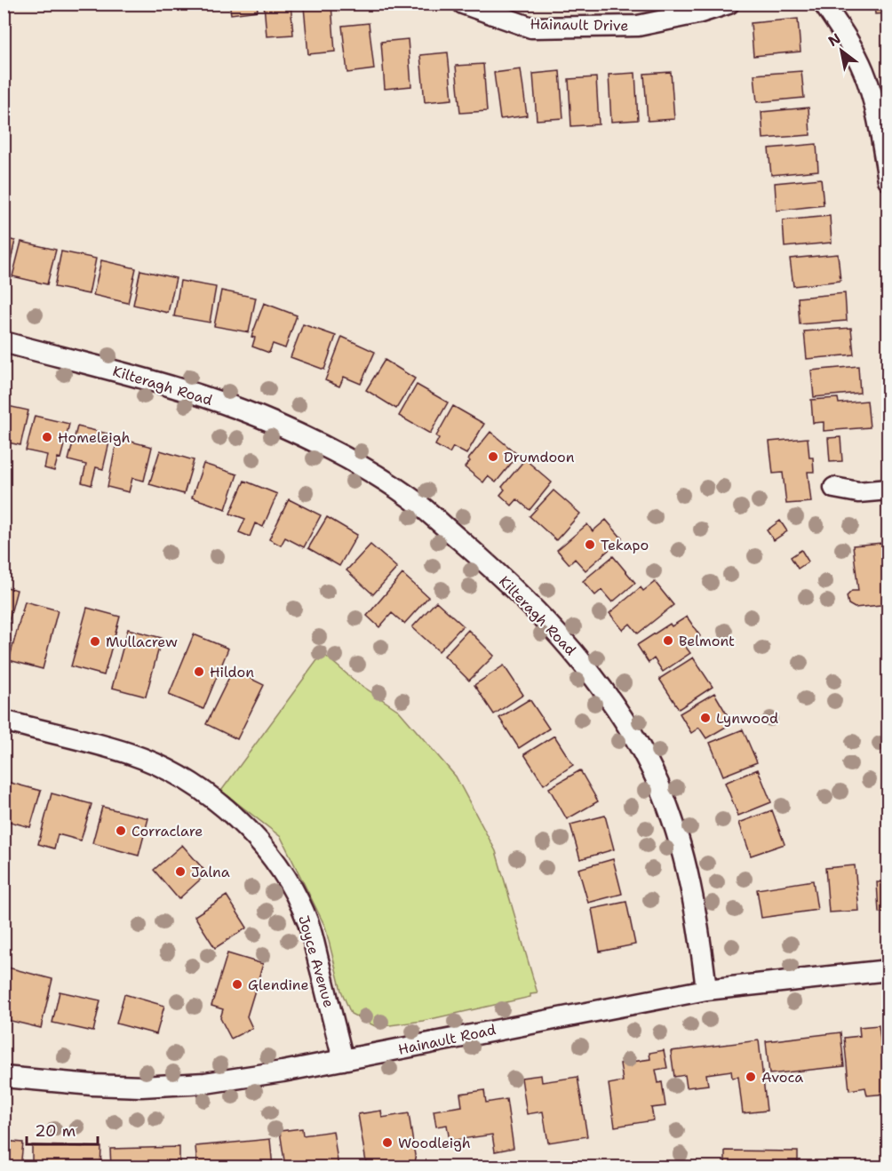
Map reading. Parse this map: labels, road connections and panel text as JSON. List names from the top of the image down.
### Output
{
  "streets": {
    "street": [
      "Hainault Drive",
      "Kilteragh Road",
      "Joyce Avenue",
      "Hainault Road"
    ]
  },
  "crossings": [
    ["Kilteragh Road", "Hainault Road"],
    ["Joyce Avenue", "Hainault Road"]
  ],
  "places": [
    "Homeleigh",
    "Drumdoon",
    "Tekapo",
    "Belmont",
    "Mullacrew",
    "Hildon",
    "Lynwood",
    "Corraclare",
    "Jalna",
    "Glendine",
    "Avoca",
    "Woodleigh"
  ],
  "scale_bar": "20 m",
  "north": "top left"
}
